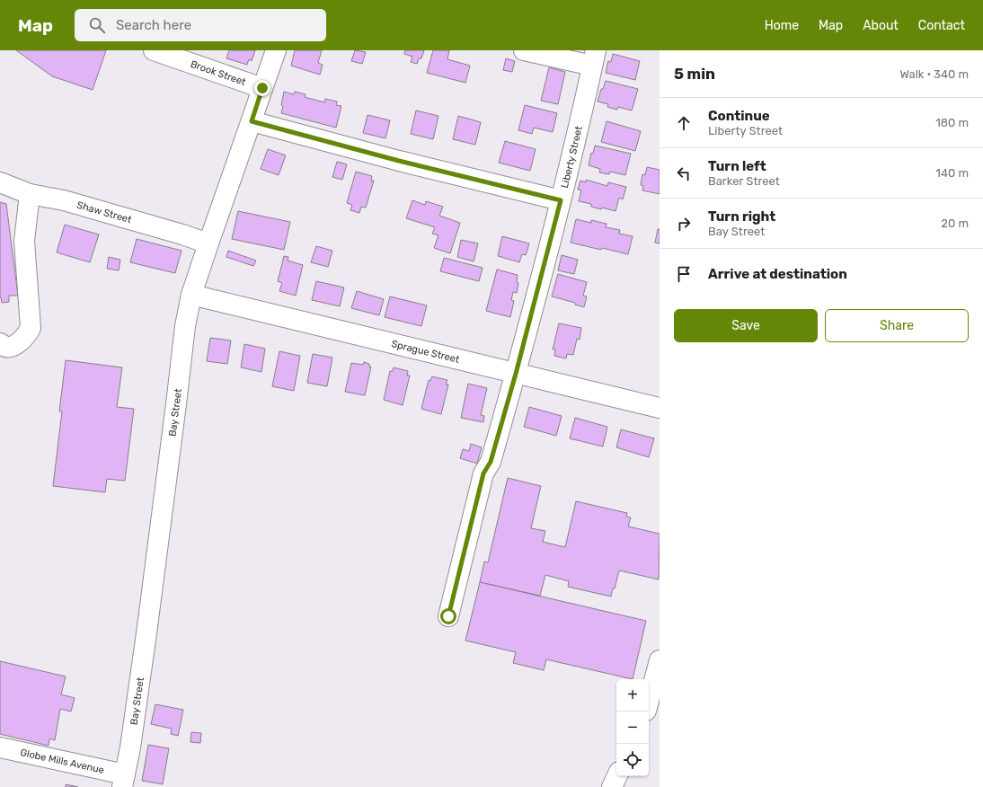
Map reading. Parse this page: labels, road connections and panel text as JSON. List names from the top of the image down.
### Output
{
  "streets": {
    "street": [
      "Brook Street",
      "Liberty Street",
      "Shaw Street",
      "Sprague Street",
      "Bay Street",
      "Globe Mills Avenue"
    ]
  },
  "crossings": [
    ["Brook Street", "Bay Street"],
    ["Liberty Street", "Sprague Street"],
    ["Shaw Street", "Bay Street"],
    ["Sprague Street", "Bay Street"],
    ["Bay Street", "Globe Mills Avenue"]
  ],
  "page": {
    "header": "Map",
    "search": "Search here",
    "nav": [
      "Home",
      "Map",
      "About",
      "Contact"
    ],
    "heading": ["5 min", "Walk · 340 m"],
    "list": [
      ["Continue", "Liberty Street", "180 m"],
      ["Turn left", "Barker Street", "140 m"],
      ["Turn right", "Bay Street", "20 m"],
      "Arrive at destination"
    ],
    "buttons": ["Save", "Share"],
    "map_buttons": ["+", "−"]
  }
}
